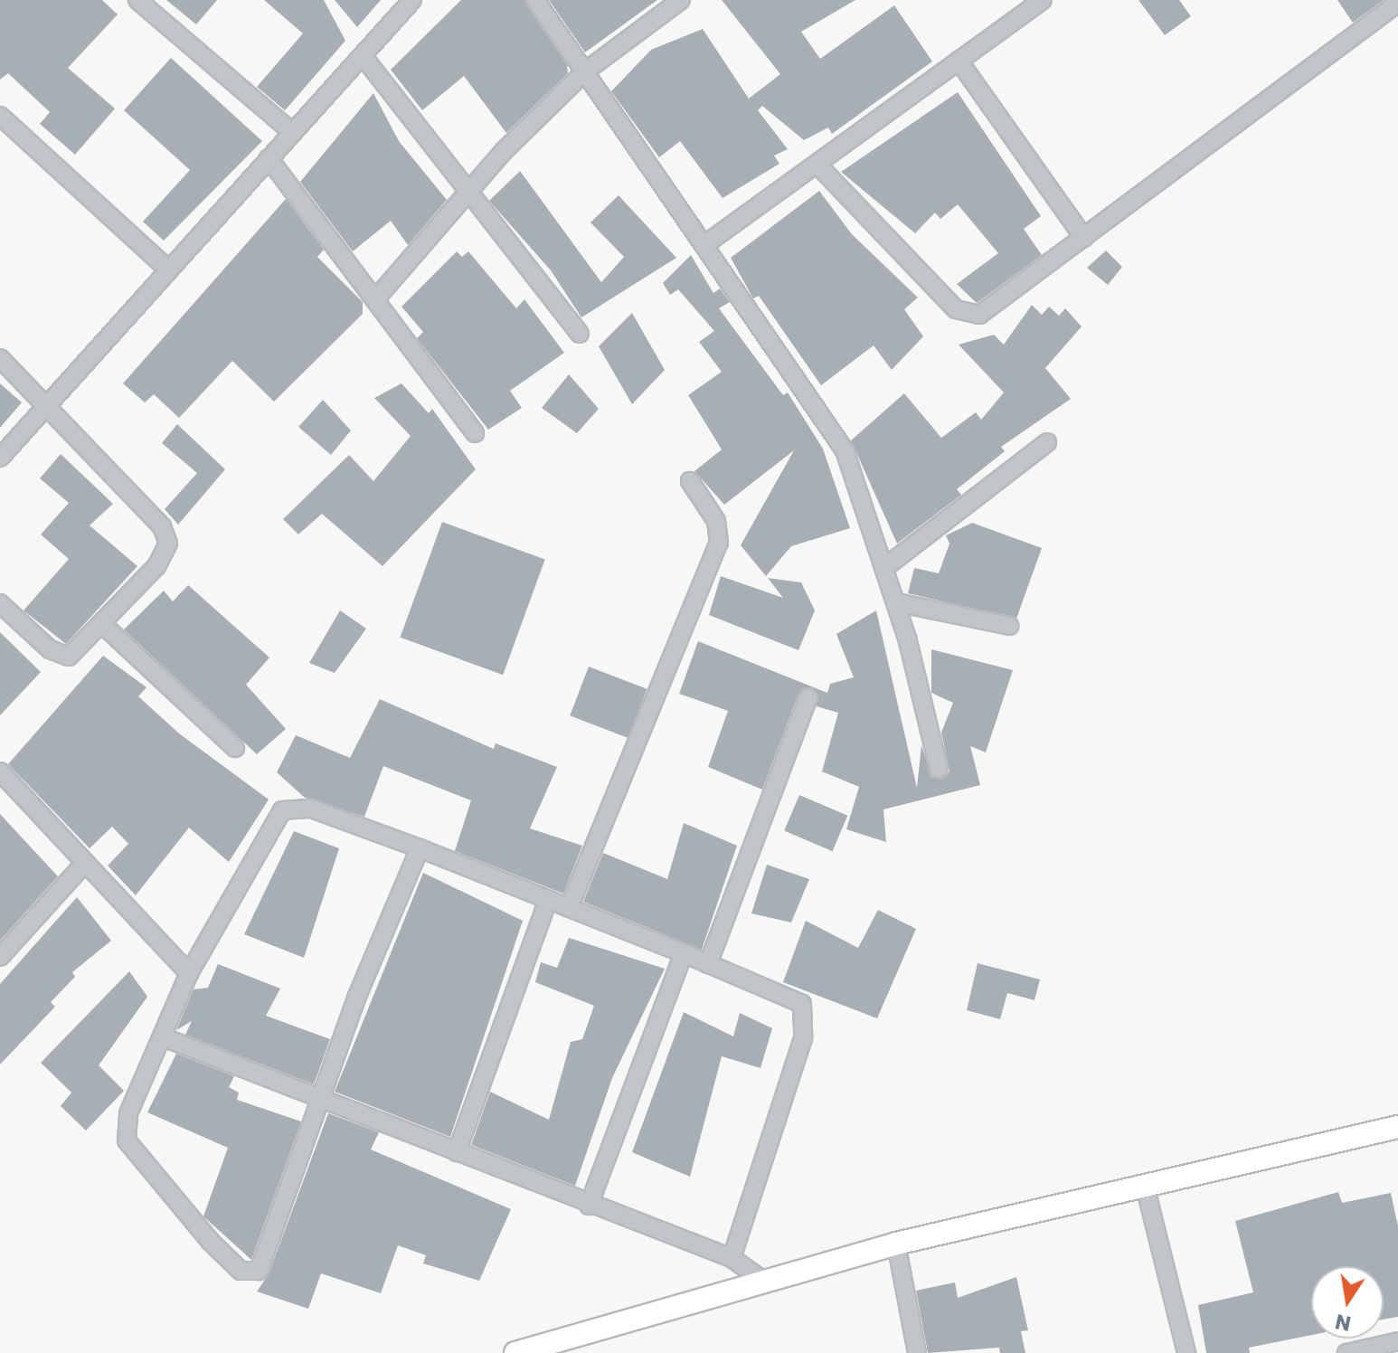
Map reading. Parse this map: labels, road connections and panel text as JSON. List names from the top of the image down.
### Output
{
  "north": "bottom"
}
